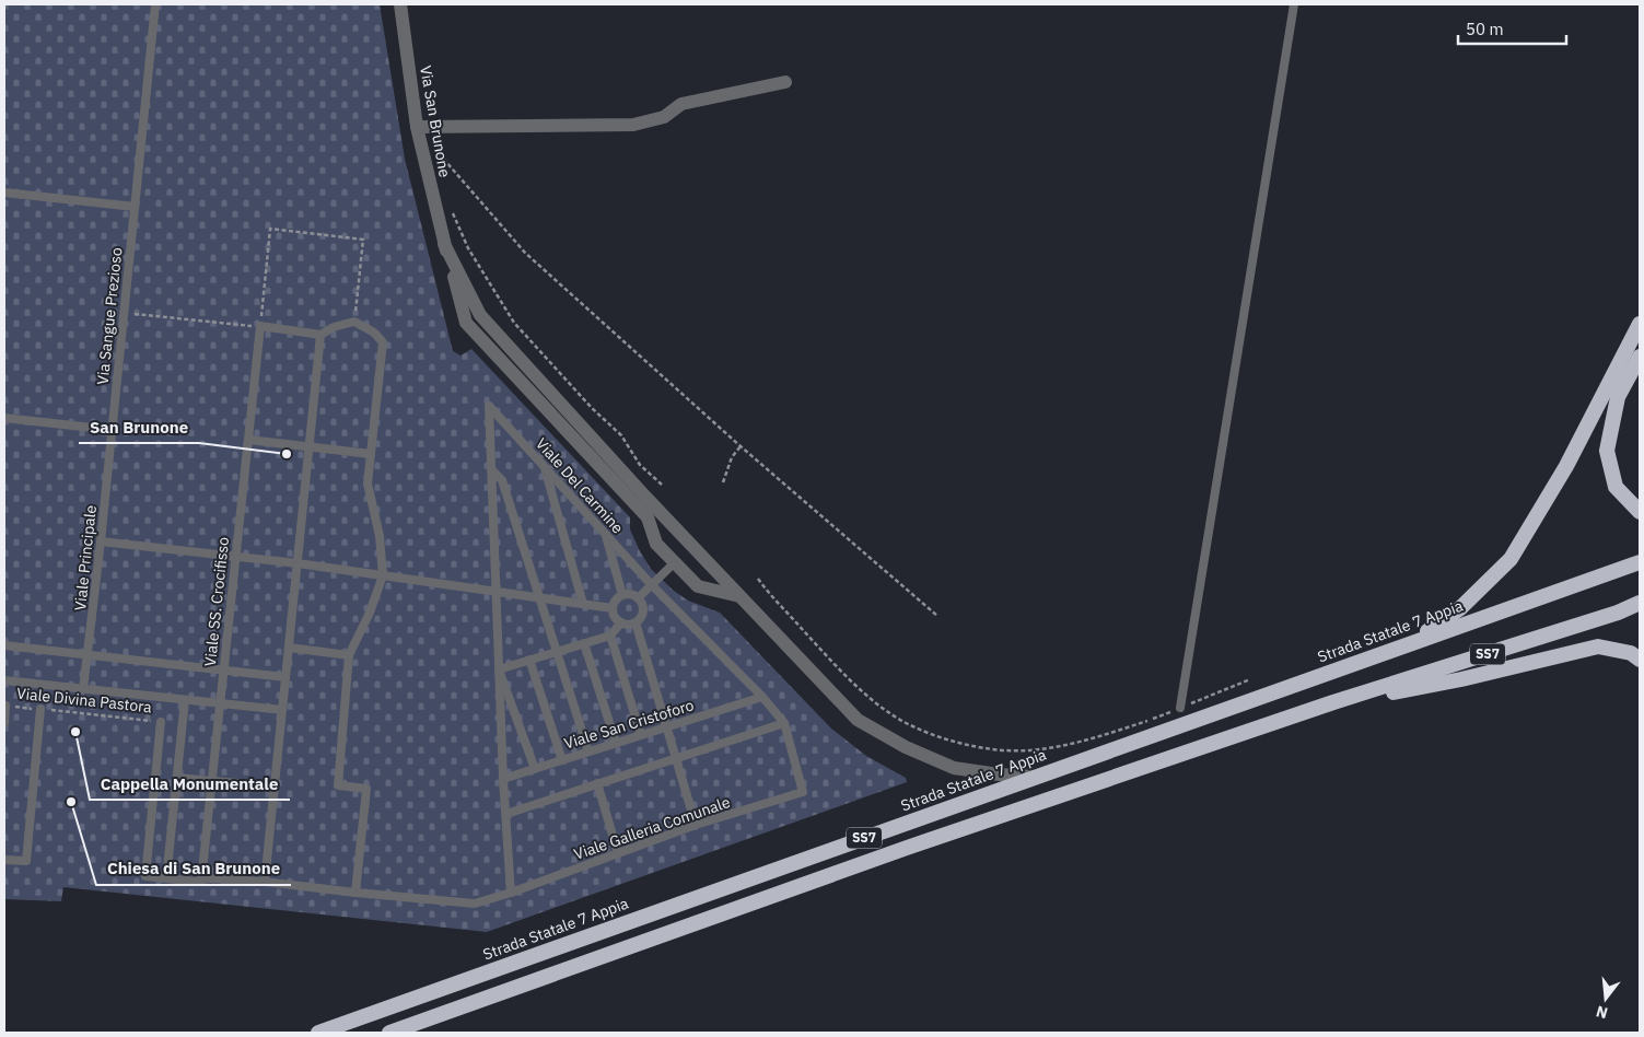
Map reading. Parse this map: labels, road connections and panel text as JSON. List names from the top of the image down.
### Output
{
  "streets": {
    "highway": ["Strada Statale 7 Appia", "SS7"],
    "street": ["Via San Brunone"],
    "lane": [
      "Via Sangue Prezioso",
      "Viale Del Carmine",
      "Viale Principale",
      "Viale SS. Crocifisso",
      "Viale Divina Pastora",
      "Viale San Cristoforo",
      "Viale Galleria Comunale"
    ]
  },
  "crossings": [
    ["Via Sangue Prezioso", "Viale Principale"],
    ["Viale Del Carmine", "Viale San Cristoforo"],
    ["Viale Del Carmine", "Viale Galleria Comunale"],
    ["Viale Principale", "Viale Divina Pastora"],
    ["Viale SS. Crocifisso", "Viale Divina Pastora"],
    ["Viale SS. Crocifisso", "Viale Galleria Comunale"],
    ["Viale Divina Pastora", "Viale Galleria Comunale"]
  ],
  "places": ["San Brunone", "Cappella Monumentale", "Chiesa di San Brunone"],
  "scale_bar": "50 m",
  "north": "bottom"
}
